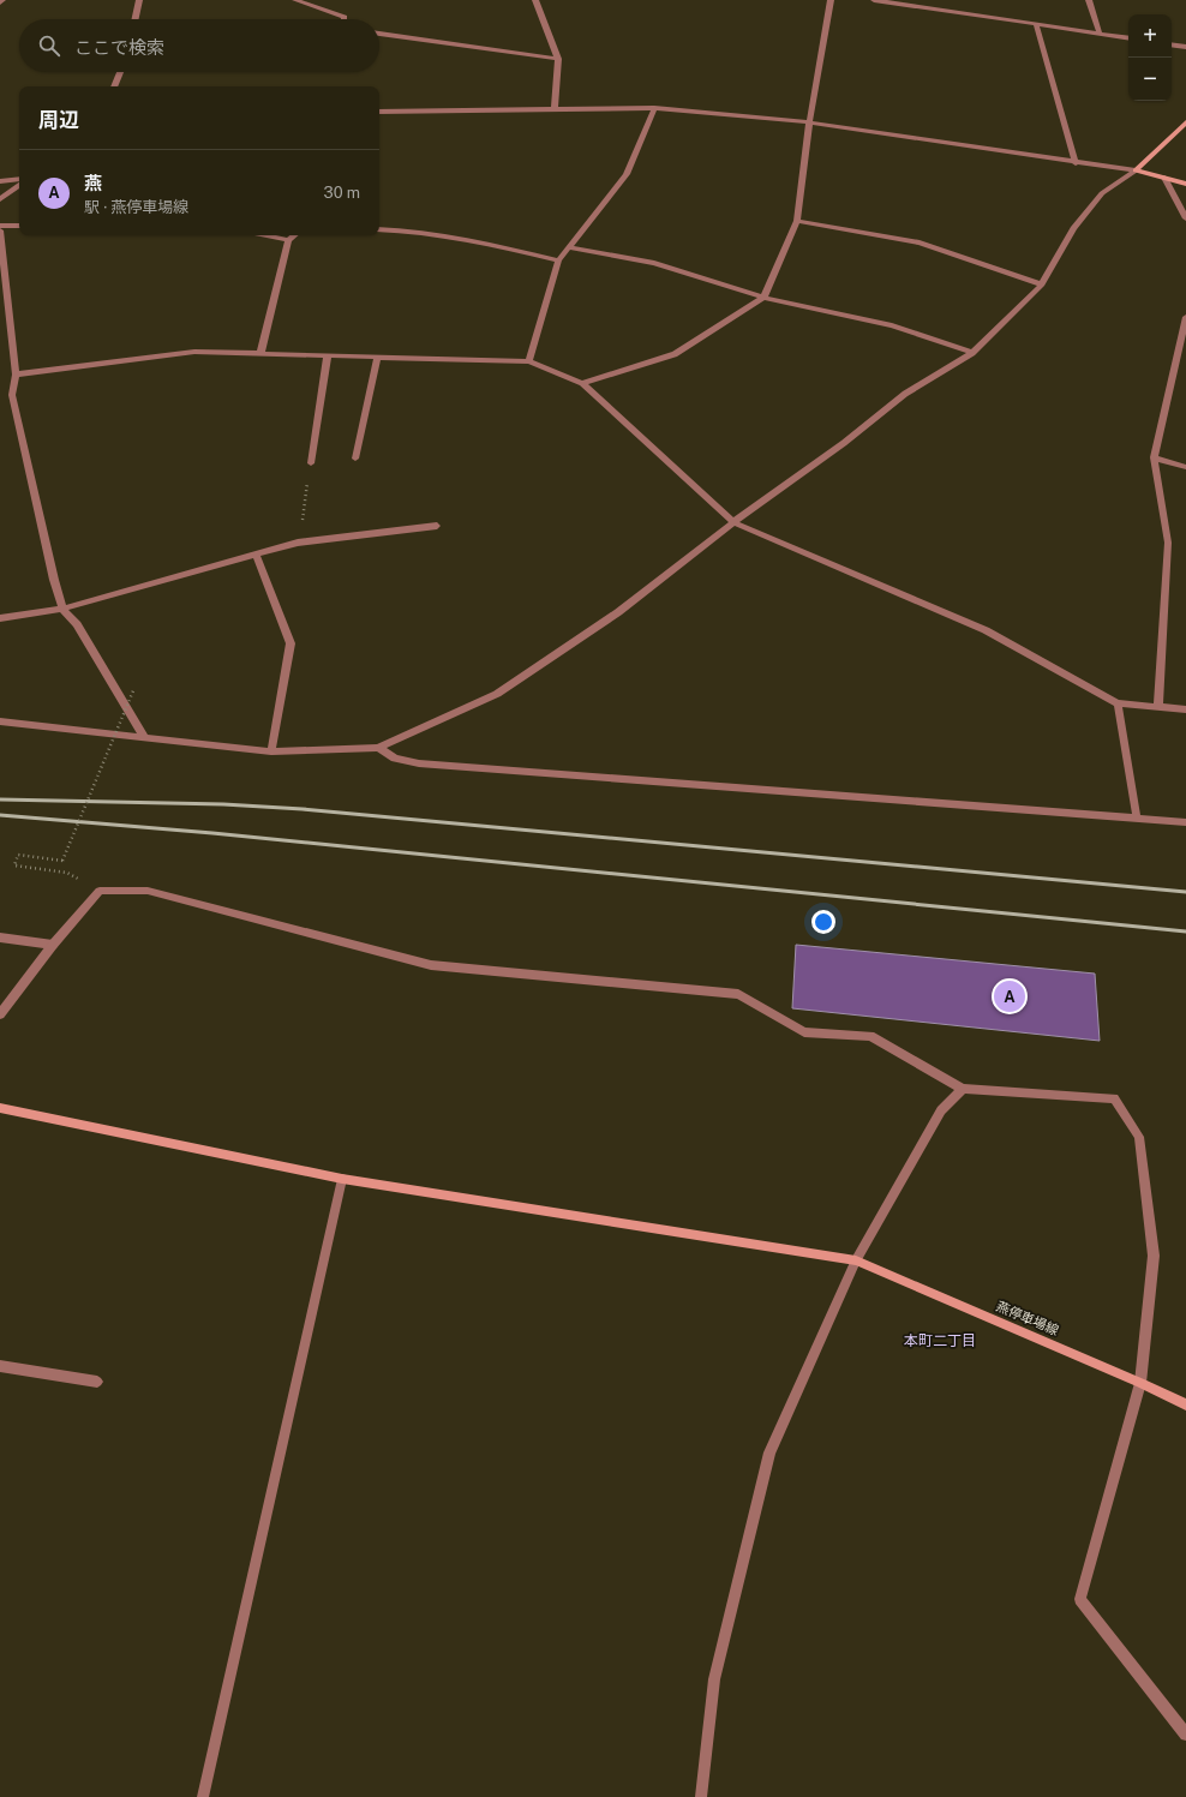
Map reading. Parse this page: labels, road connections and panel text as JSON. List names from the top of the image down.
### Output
{
  "streets": {
    "street": ["燕停車場線"]
  },
  "districts": ["本町二丁目"],
  "page": {
    "map_buttons": ["+", "−"],
    "search": "ここで検索",
    "heading": "周辺",
    "list": [
      {
        "mark": "A",
        "name": "燕",
        "note": "駅 · 燕停車場線",
        "value": "30 m"
      }
    ],
    "pins": "A"
  }
}
